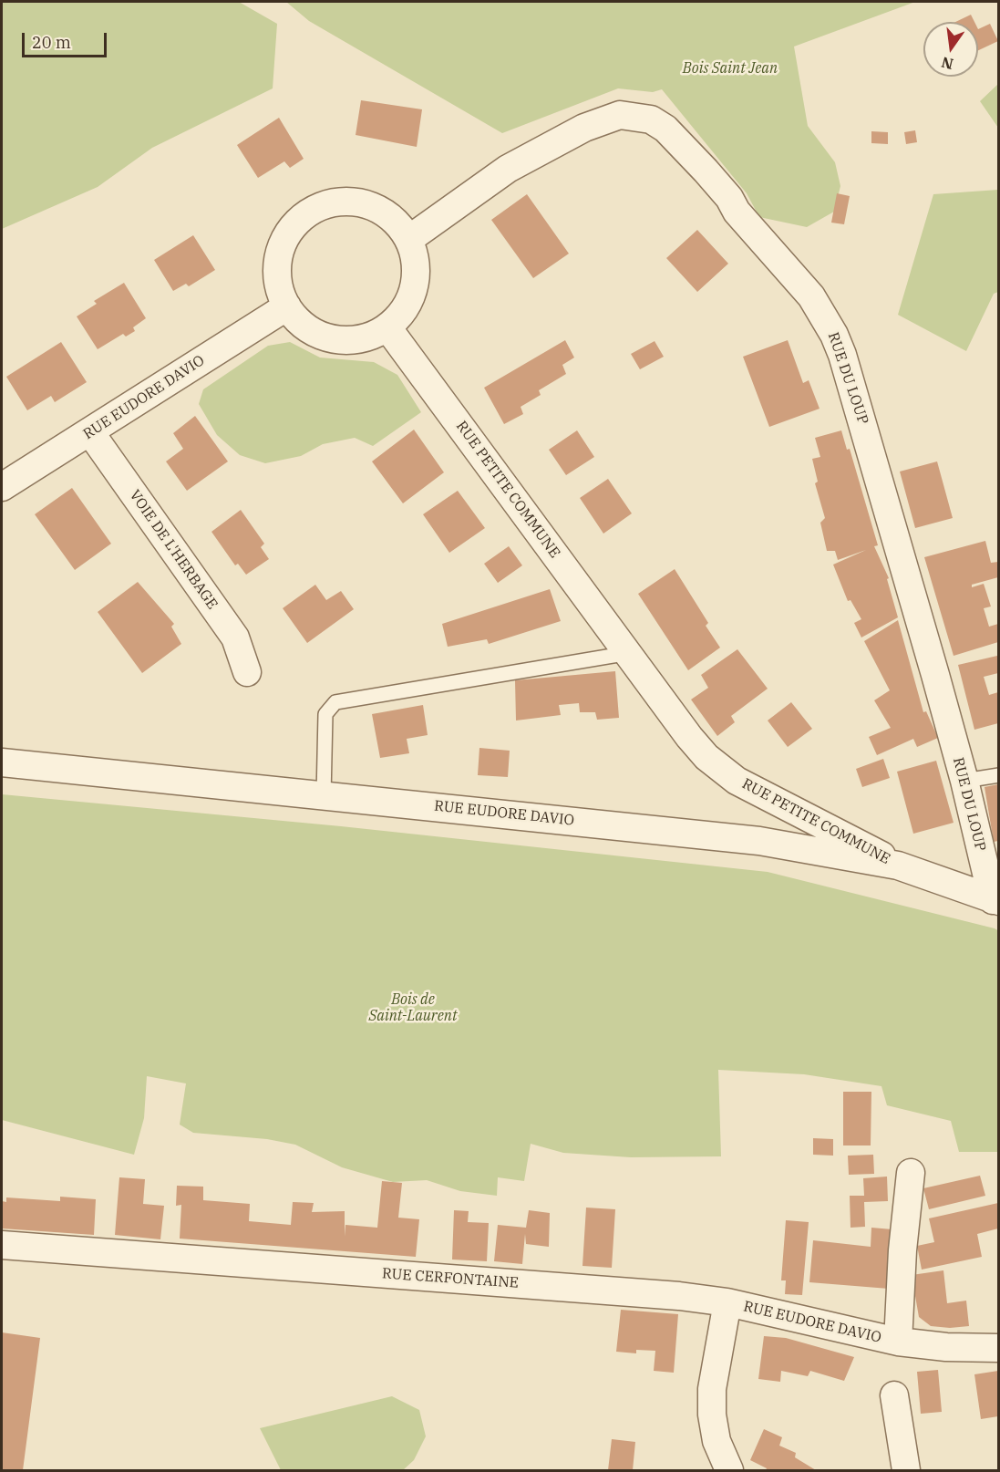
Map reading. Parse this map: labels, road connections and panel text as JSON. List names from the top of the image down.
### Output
{
  "streets": {
    "street": [
      "RUE DU LOUP",
      "RUE EUDORE DAVIO",
      "RUE PETITE COMMUNE",
      "VOIE DE L'HERBAGE",
      "RUE CERFONTAINE"
    ]
  },
  "crossings": [
    ["RUE DU LOUP", "RUE EUDORE DAVIO"],
    ["RUE DU LOUP", "RUE PETITE COMMUNE"],
    ["RUE EUDORE DAVIO", "RUE PETITE COMMUNE"],
    ["RUE EUDORE DAVIO", "VOIE DE L'HERBAGE"],
    ["RUE EUDORE DAVIO", "RUE CERFONTAINE"]
  ],
  "parks": ["Bois Saint Jean", "Bois de Saint-Laurent"],
  "scale_bar": "20 m",
  "north": "bottom"
}
